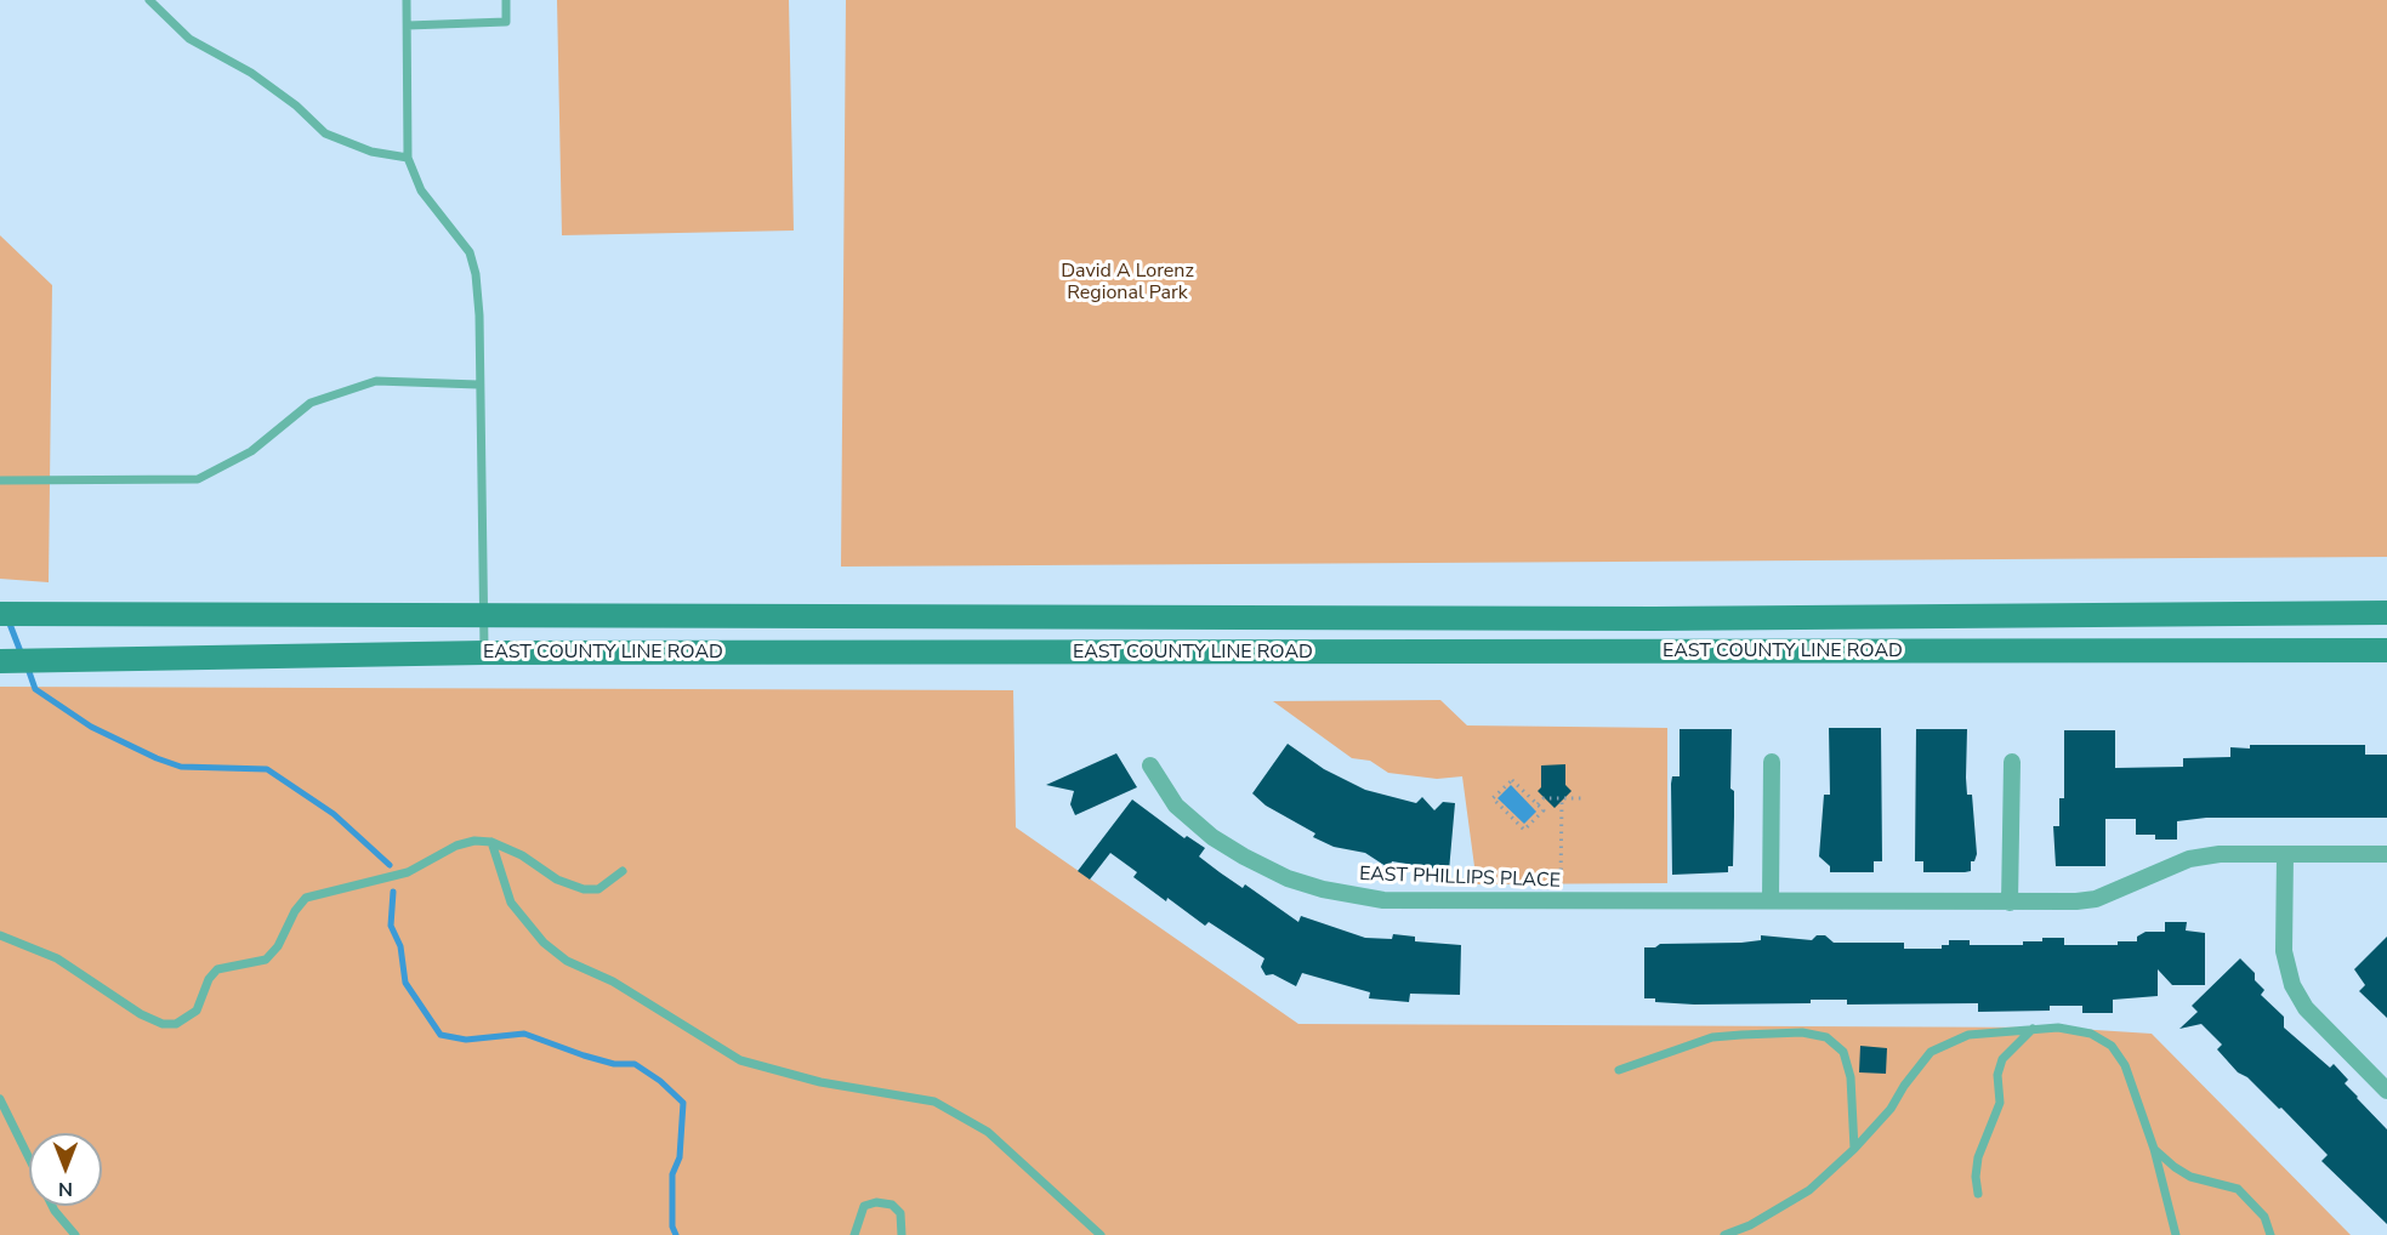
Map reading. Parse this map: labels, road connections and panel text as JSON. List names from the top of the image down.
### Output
{
  "streets": {
    "main road": ["EAST COUNTY LINE ROAD"],
    "street": ["EAST PHILLIPS PLACE"]
  },
  "parks": ["David A Lorenz Regional Park"],
  "north": "bottom"
}
